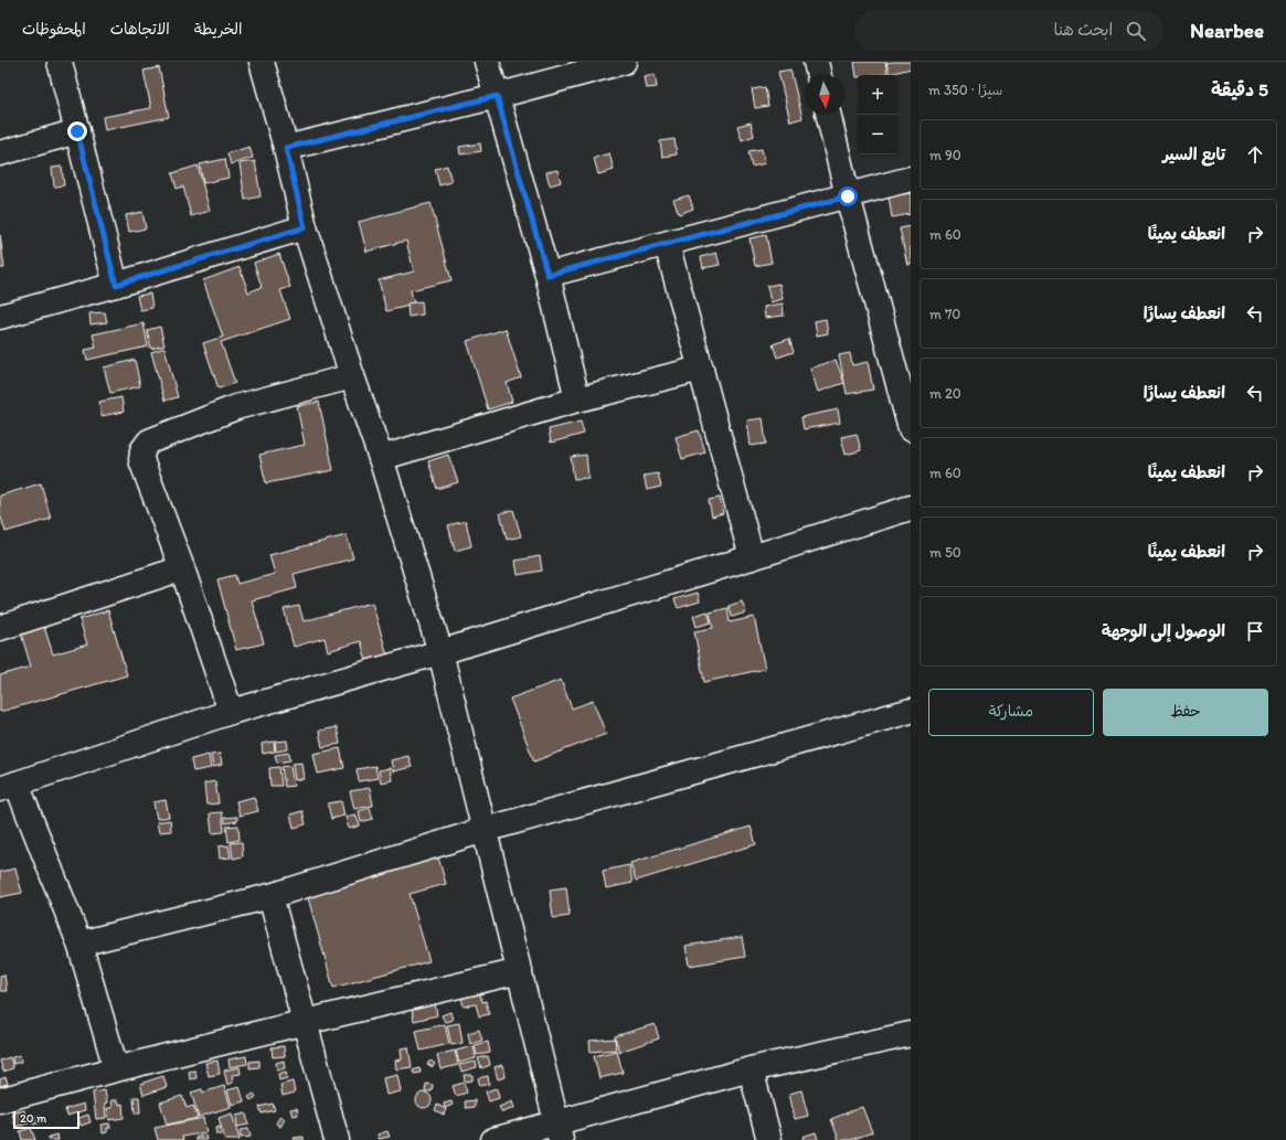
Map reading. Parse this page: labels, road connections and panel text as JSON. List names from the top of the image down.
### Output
{
  "scale_bar": "20 m",
  "north": "bottom",
  "page": {
    "header": "Nearbee",
    "search": "ابحث هنا",
    "nav": ["الخريطة", "الاتجاهات", "المحفوظات"],
    "heading": ["5 دقيقة", "سيرًا · 350 m"],
    "map_buttons": ["+", "−"],
    "list": [
      ["تابع السير", "90 m"],
      ["انعطف يمينًا", "60 m"],
      ["انعطف يسارًا", "70 m"],
      ["انعطف يسارًا", "20 m"],
      ["انعطف يمينًا", "60 m"],
      ["انعطف يمينًا", "50 m"],
      "الوصول إلى الوجهة"
    ],
    "buttons": ["حفظ", "مشاركة"],
    "scale": "20 m"
  }
}
